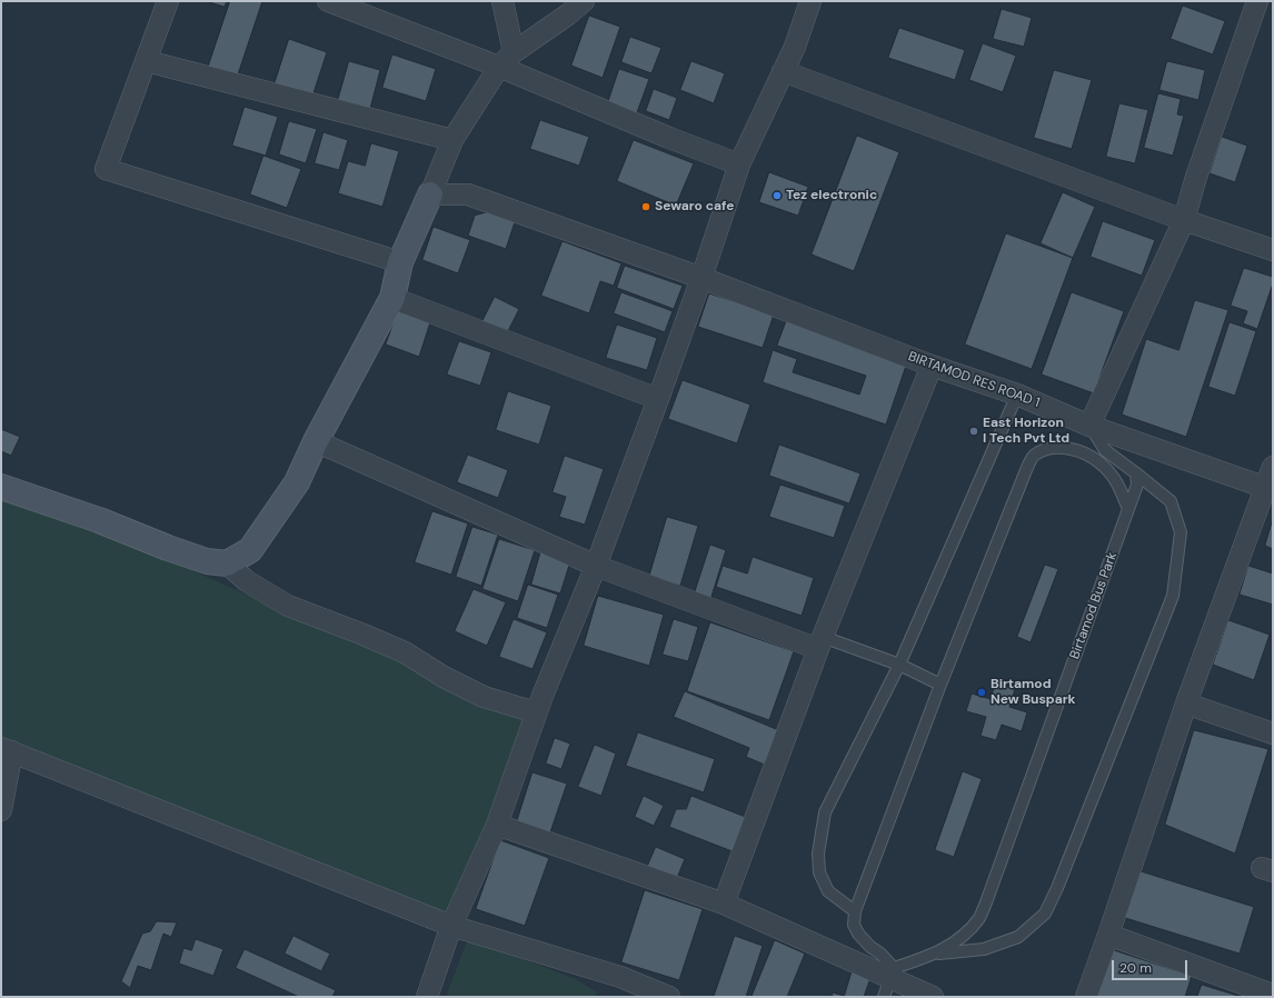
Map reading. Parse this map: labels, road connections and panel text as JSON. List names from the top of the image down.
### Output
{
  "streets": {
    "street": ["BIRTAMOD RES ROAD 1"],
    "lane": ["Birtamod Bus Park"]
  },
  "places": [
    "Tez electronic",
    "Sewaro cafe",
    "East Horizon I Tech Pvt Ltd",
    "Birtamod New Buspark"
  ],
  "scale_bar": "20 m"
}
